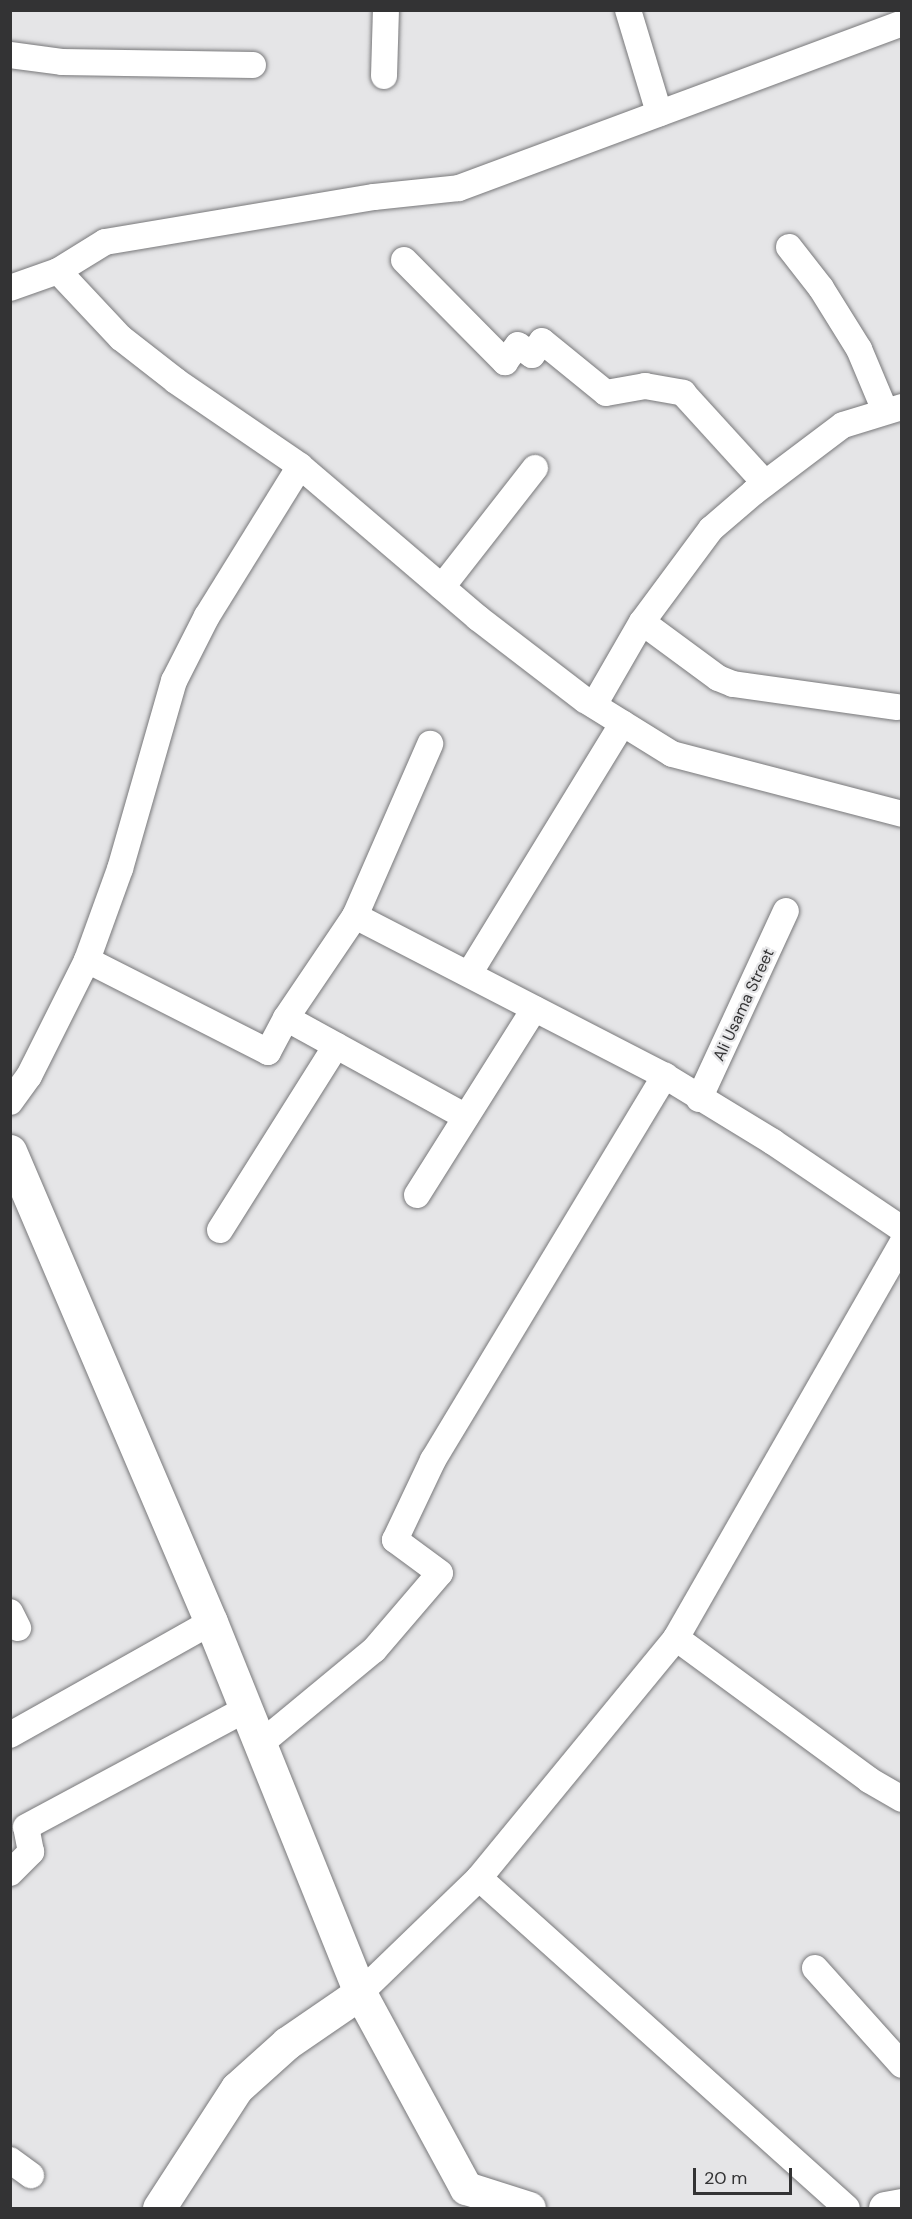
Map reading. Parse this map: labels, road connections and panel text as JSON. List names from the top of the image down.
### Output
{
  "streets": {
    "street": ["Ali Usama Street"]
  },
  "scale_bar": "20 m"
}
